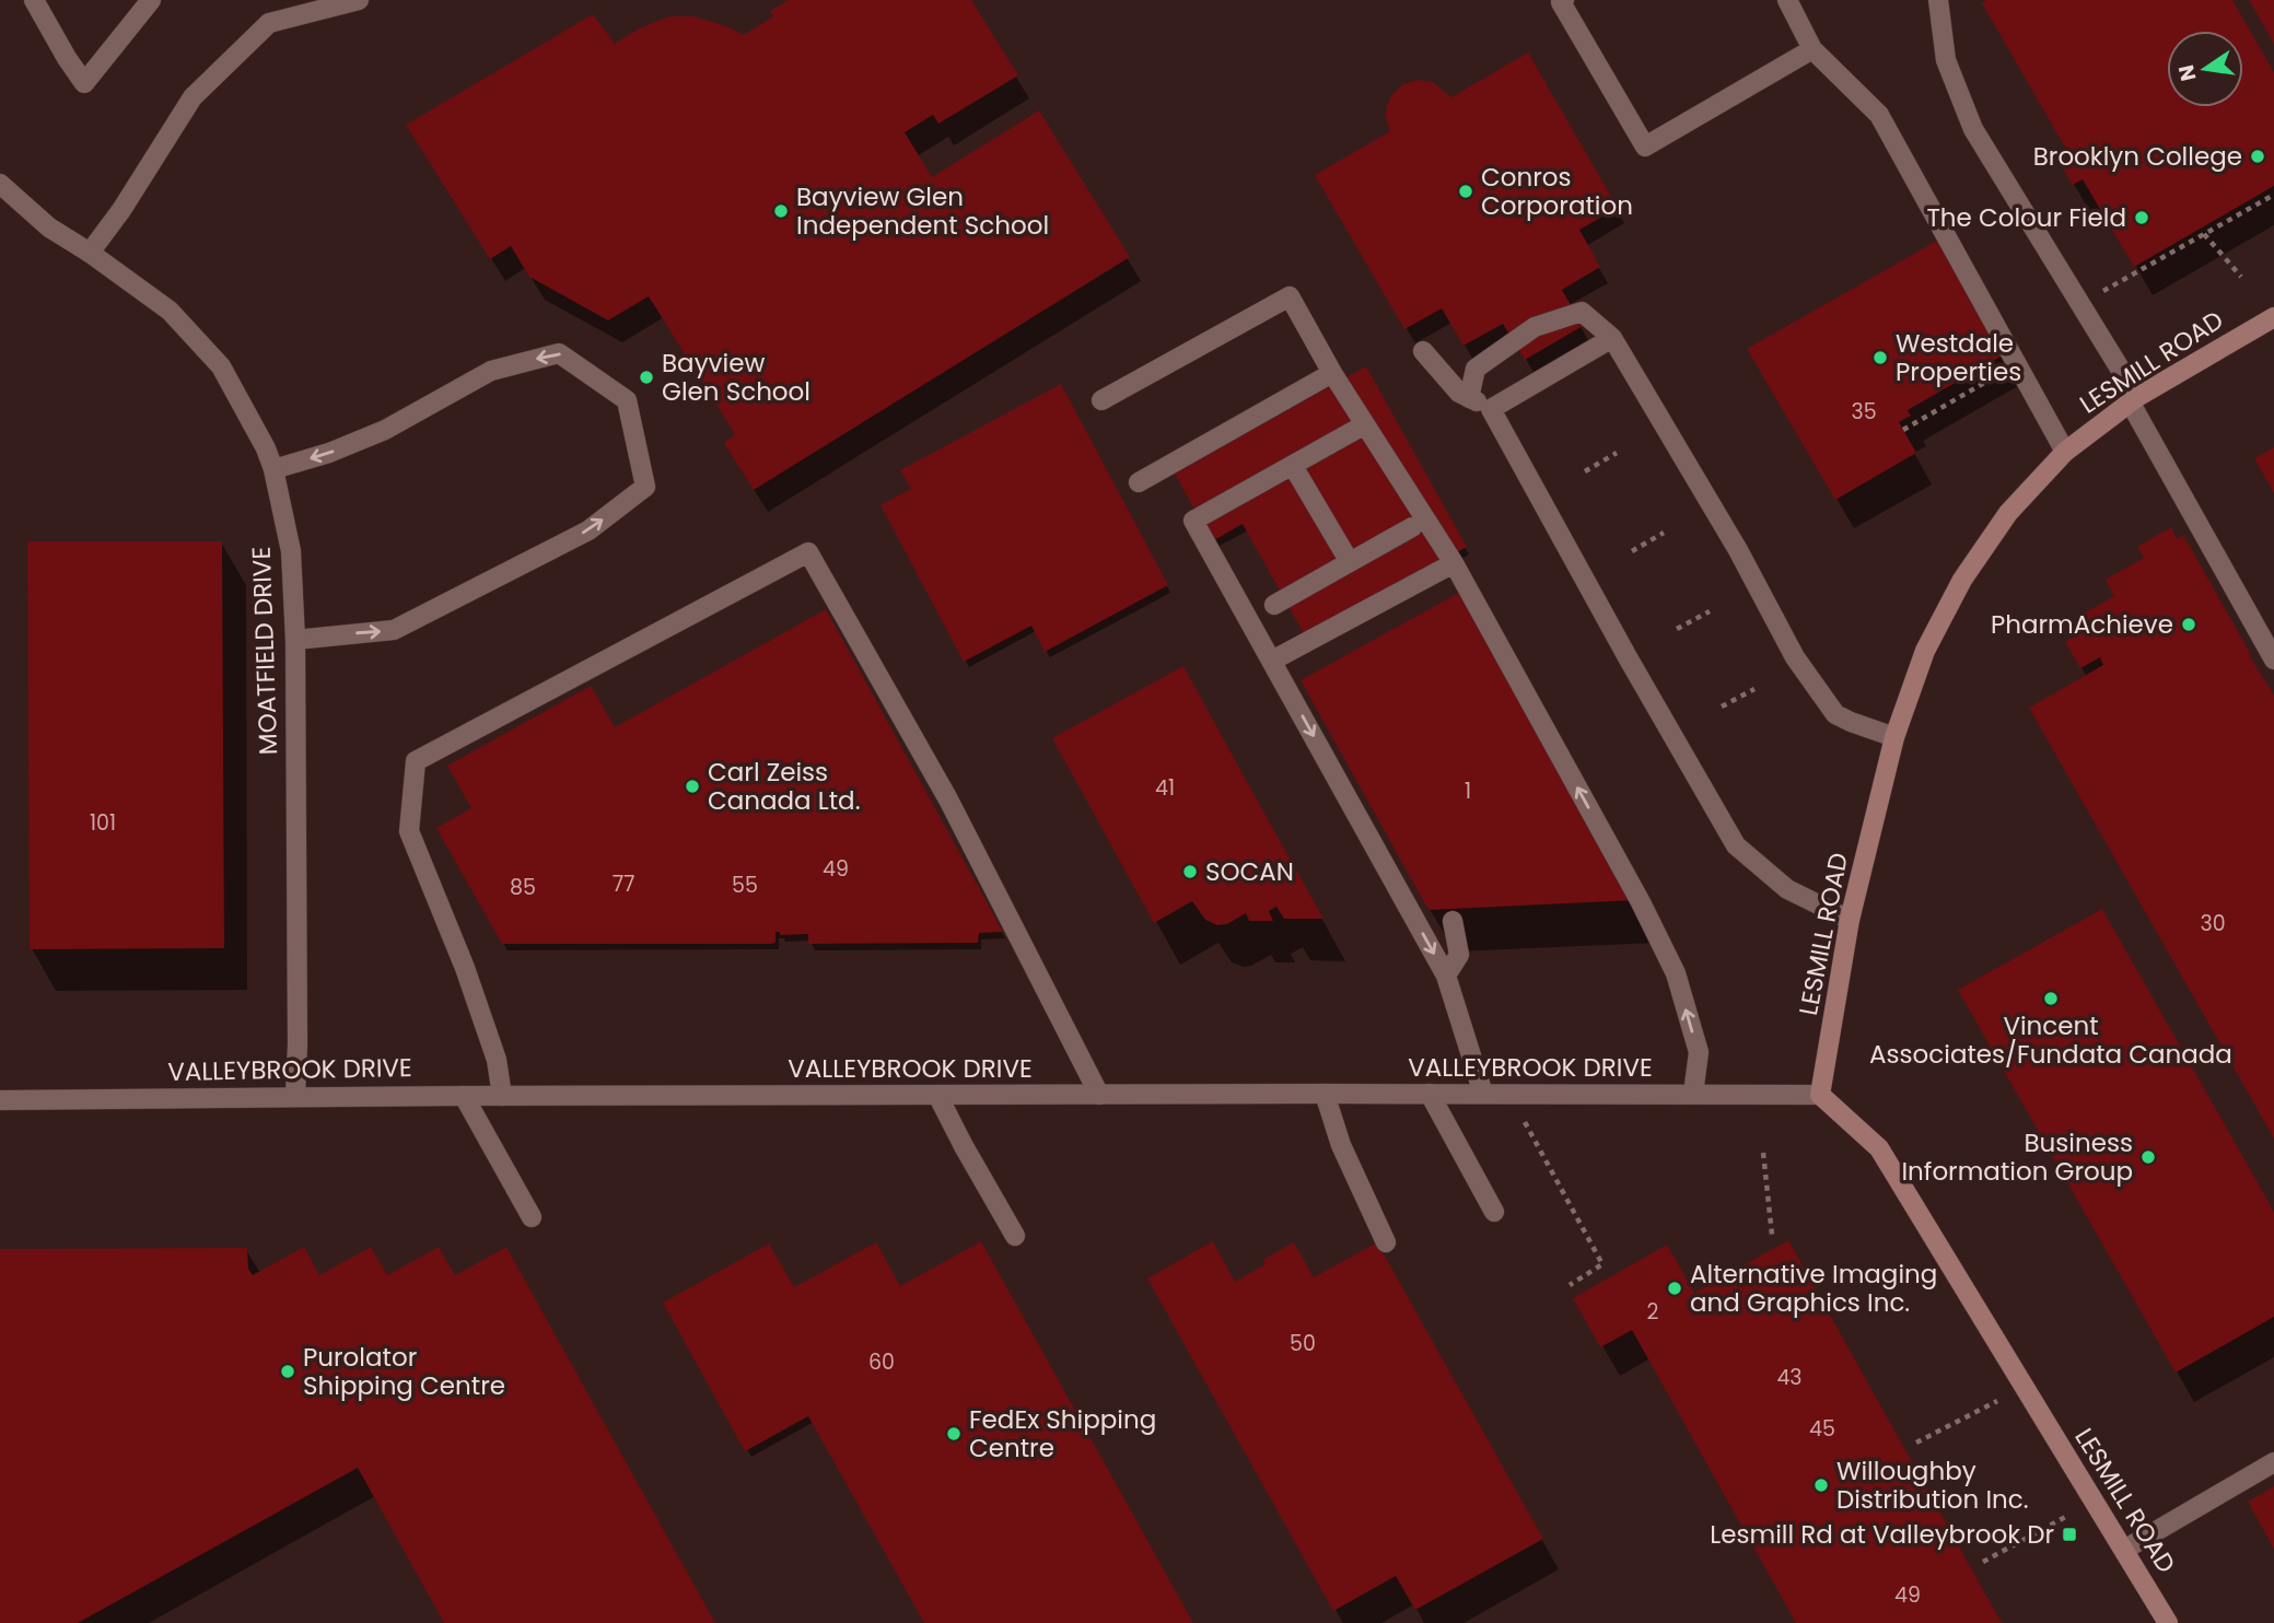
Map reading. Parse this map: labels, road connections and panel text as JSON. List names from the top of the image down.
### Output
{
  "streets": {
    "street": ["LESMILL ROAD", "MOATFIELD DRIVE", "VALLEYBROOK DRIVE"]
  },
  "crossings": [
    ["LESMILL ROAD", "VALLEYBROOK DRIVE"],
    ["MOATFIELD DRIVE", "VALLEYBROOK DRIVE"]
  ],
  "places": {
    "other": [
      "Brooklyn College",
      "Conros Corporation",
      "Bayview Glen Independent School",
      "The Colour Field",
      "Westdale Properties",
      "Bayview Glen School",
      "PharmAchieve",
      "Carl Zeiss Canada Ltd.",
      "SOCAN",
      "Vincent Associates/Fundata Canada",
      "Business Information Group",
      "Alternative Imaging and Graphics Inc.",
      "Purolator Shipping Centre",
      "FedEx Shipping Centre",
      "Willoughby Distribution Inc."
    ],
    "transit": ["Lesmill Rd at Valleybrook Dr"]
  },
  "house_numbers": [
    "35",
    "41",
    "1",
    "101",
    "49",
    "77",
    "55",
    "85",
    "30",
    "2",
    "50",
    "60",
    "43",
    "45",
    "49"
  ],
  "north": "left"
}
